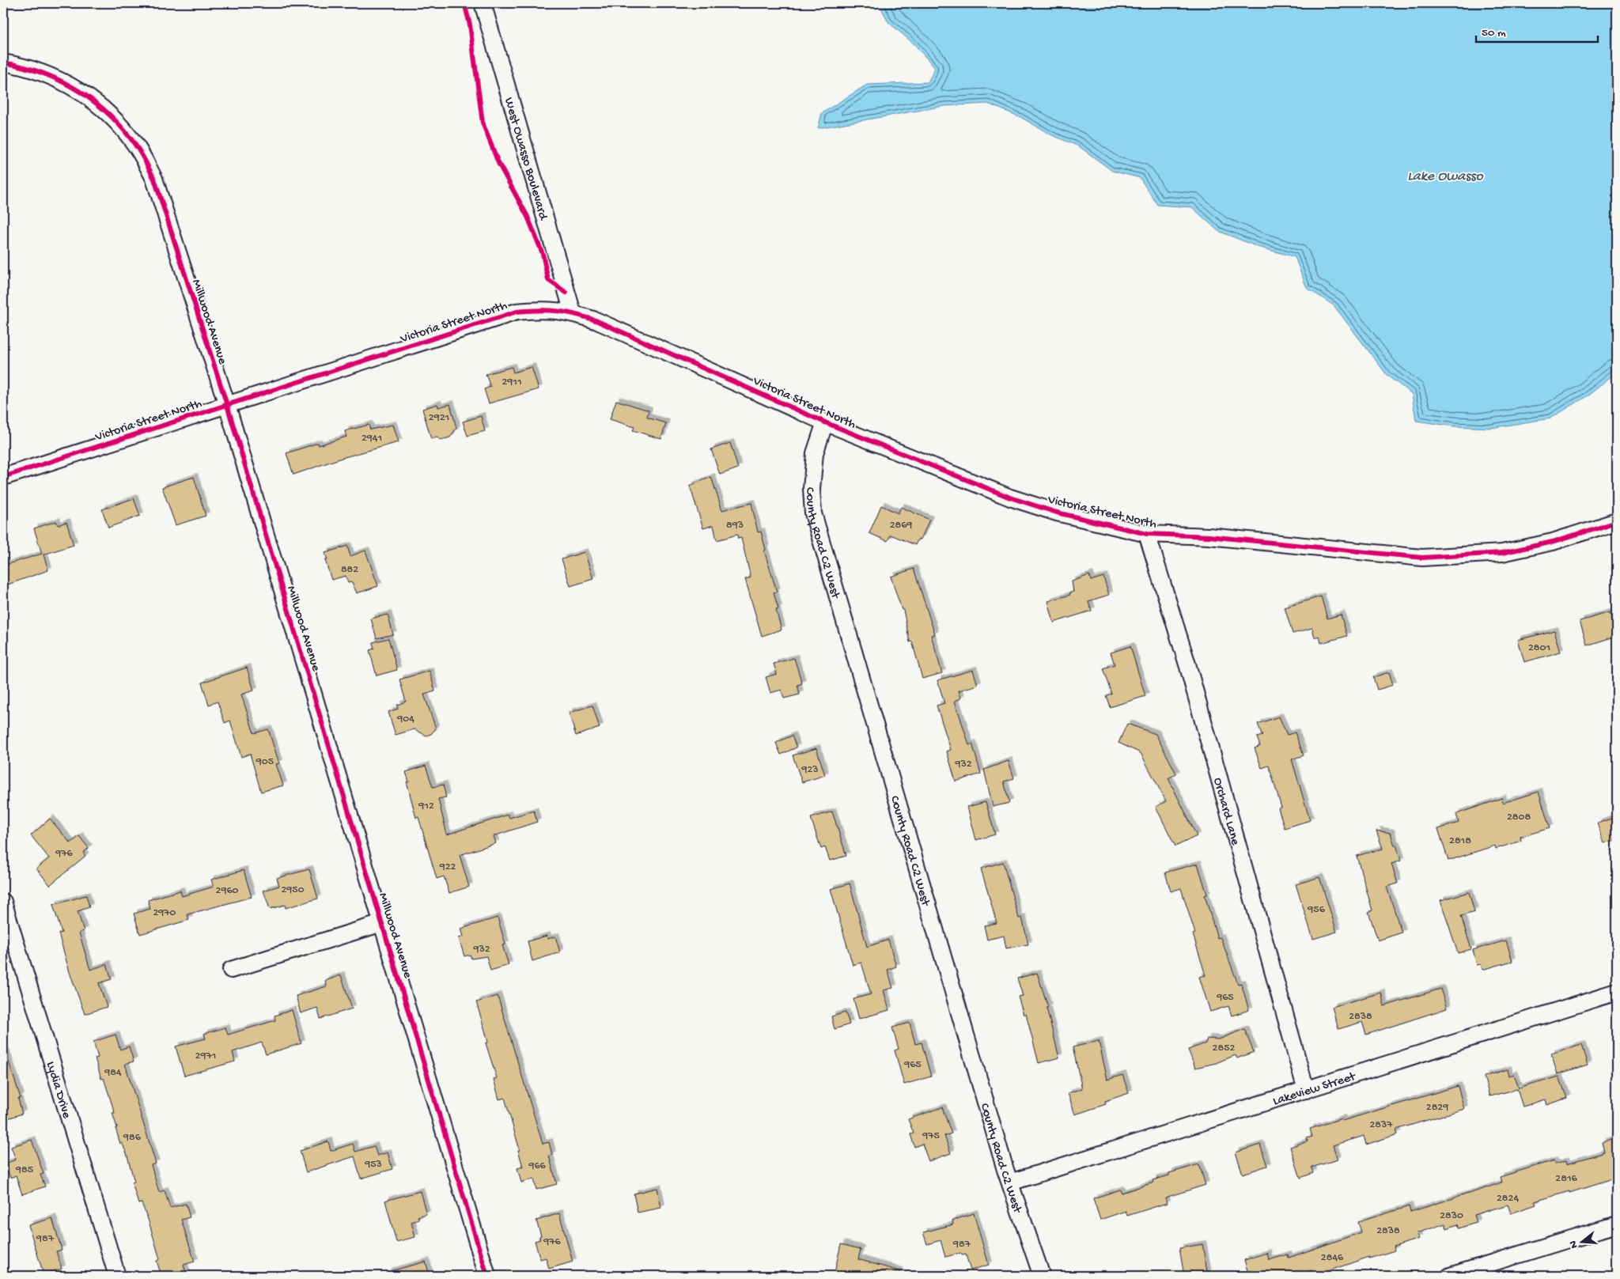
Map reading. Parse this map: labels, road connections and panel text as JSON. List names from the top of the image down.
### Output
{
  "streets": {
    "street": [
      "West Owasso Boulevard",
      "Victoria Street North",
      "Millwood Avenue",
      "County Road C2 West",
      "Orchard Lane",
      "Lakeview Street",
      "Lydia Drive"
    ]
  },
  "crossings": [
    ["West Owasso Boulevard", "Victoria Street North"],
    ["Victoria Street North", "Millwood Avenue"],
    ["Victoria Street North", "County Road C2 West"],
    ["Victoria Street North", "Orchard Lane"],
    ["County Road C2 West", "Lakeview Street"],
    ["Orchard Lane", "Lakeview Street"]
  ],
  "water": ["Lake Owasso"],
  "house_numbers": [
    "2911",
    "2921",
    "2941",
    "893",
    "2869",
    "882",
    "2801",
    "904",
    "905",
    "932",
    "923",
    "912",
    "2808",
    "2818",
    "976",
    "922",
    "2950",
    "2960",
    "956",
    "2970",
    "932",
    "965",
    "2838",
    "2852",
    "2971",
    "965",
    "984",
    "2829",
    "2837",
    "975",
    "986",
    "953",
    "966",
    "985",
    "2816",
    "2824",
    "2830",
    "2838",
    "987",
    "976",
    "987",
    "2846"
  ],
  "scale_bar": "50 m",
  "north": "left"
}
